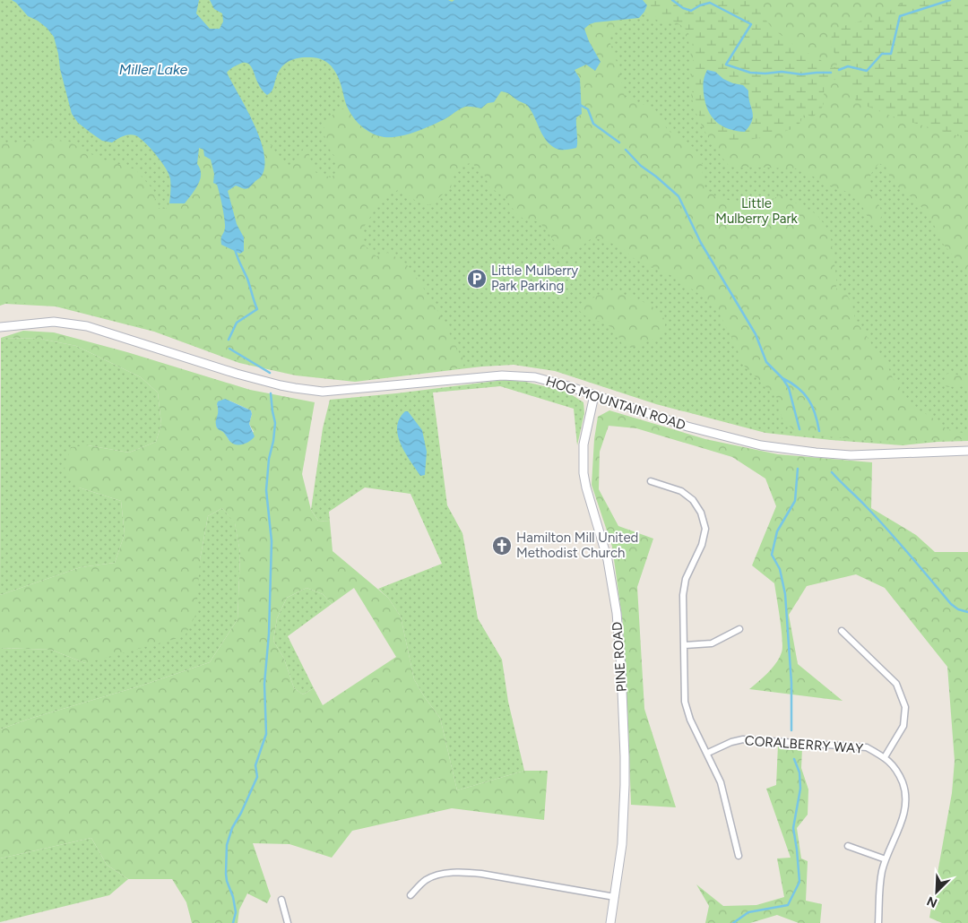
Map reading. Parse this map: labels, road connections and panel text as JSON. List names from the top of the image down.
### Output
{
  "streets": {
    "street": ["HOG MOUNTAIN ROAD", "PINE ROAD", "CORALBERRY WAY"]
  },
  "crossings": [
    ["HOG MOUNTAIN ROAD", "PINE ROAD"]
  ],
  "water": ["Miller Lake"],
  "parks": ["Little Mulberry Park"],
  "places": {
    "parking": ["Little Mulberry Park Parking"],
    "church": ["Hamilton Mill United Methodist Church"]
  },
  "north": "bottom left"
}
